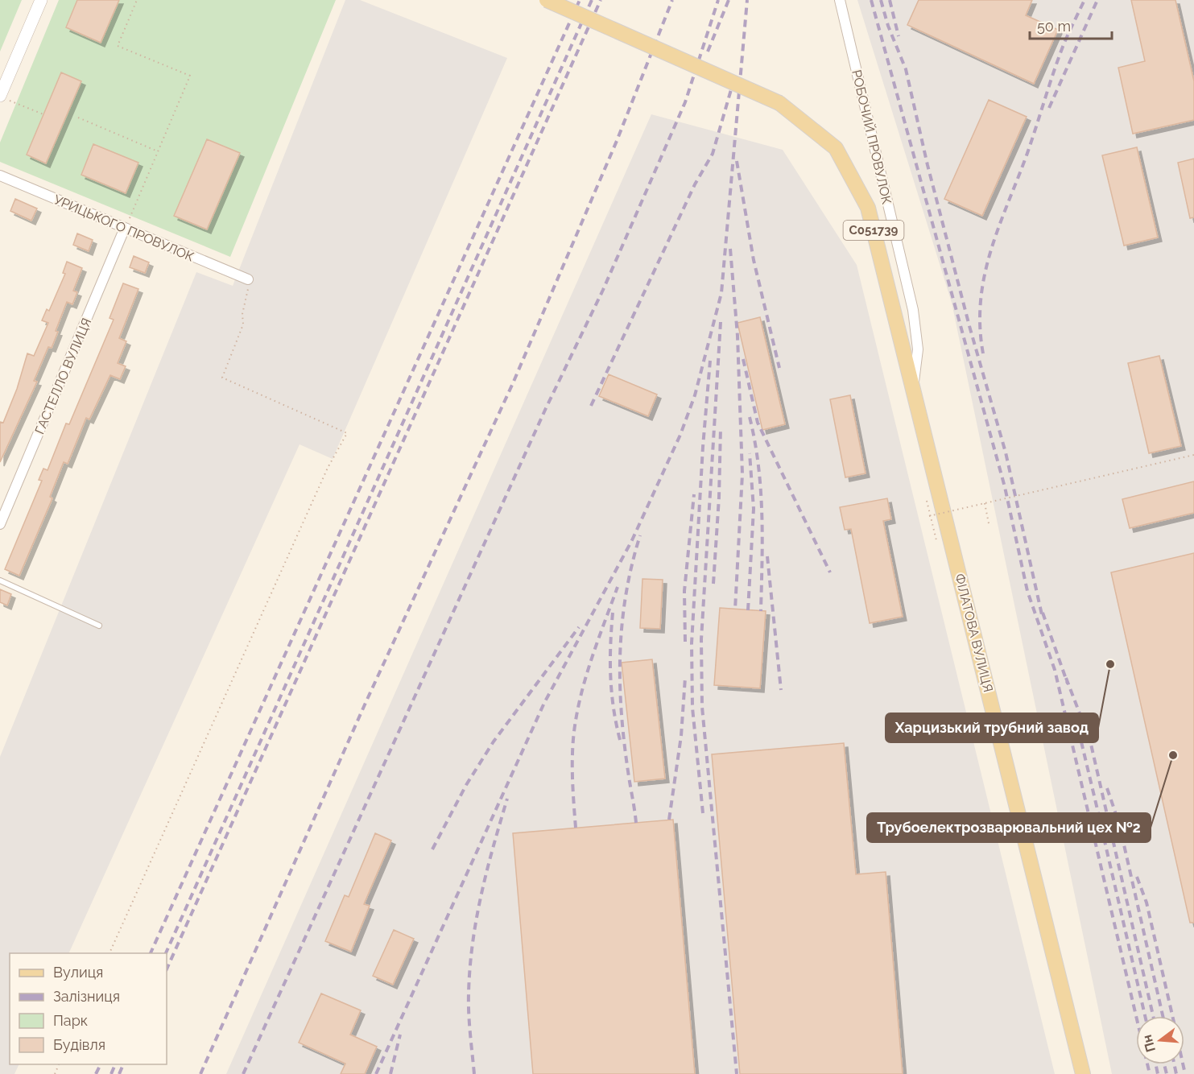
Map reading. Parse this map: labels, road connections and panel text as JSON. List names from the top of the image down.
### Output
{
  "streets": {
    "main road": ["С051739", "ФІЛАТОВА ВУЛИЦЯ"],
    "street": ["РОБОЧИЙ ПРОВУЛОК", "УРИЦЬКОГО ПРОВУЛОК", "ГАСТЕЛЛО ВУЛИЦЯ"]
  },
  "crossings": [
    ["РОБОЧИЙ ПРОВУЛОК", "С051739"],
    ["РОБОЧИЙ ПРОВУЛОК", "ФІЛАТОВА ВУЛИЦЯ"],
    ["УРИЦЬКОГО ПРОВУЛОК", "ГАСТЕЛЛО ВУЛИЦЯ"],
    ["С051739", "ФІЛАТОВА ВУЛИЦЯ"]
  ],
  "places": ["Харцизький трубний завод", "Трубоелектрозварювальний цех №2"],
  "legend": [
    "Вулиця",
    "Залізниця",
    "Парк",
    "Будівля"
  ],
  "scale_bar": "50 m",
  "north": "left"
}
